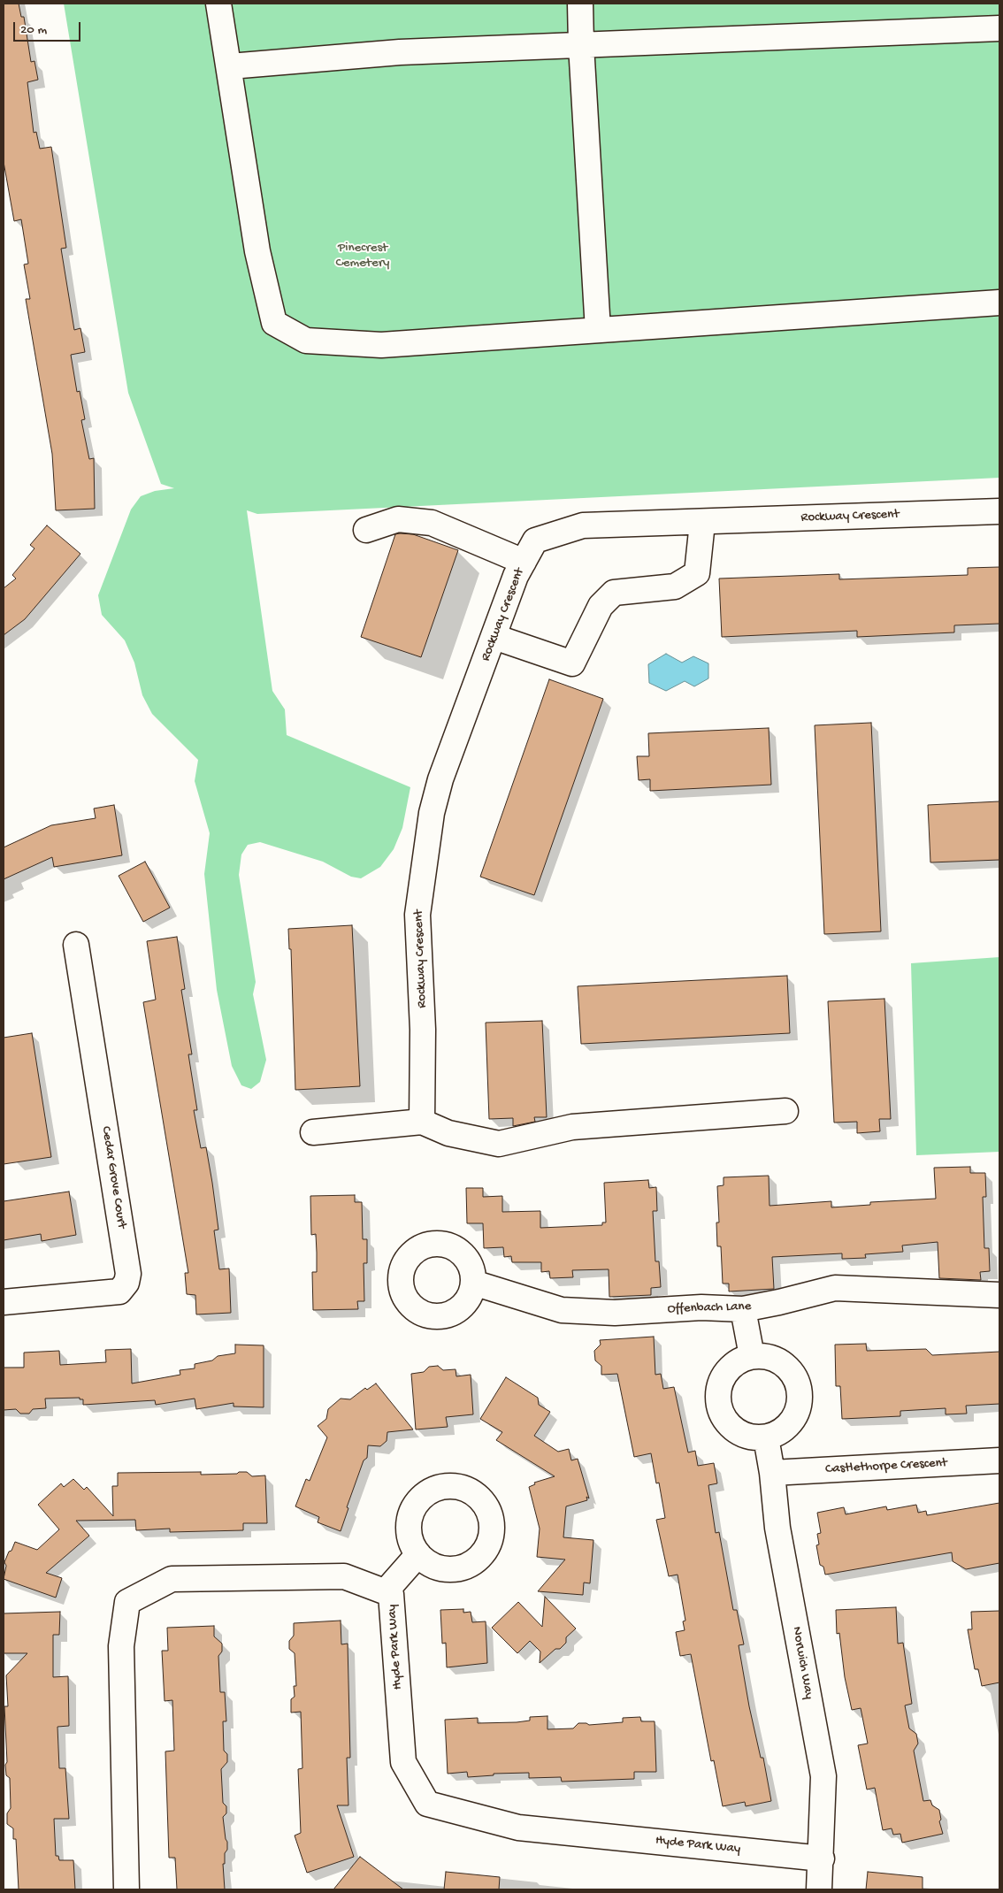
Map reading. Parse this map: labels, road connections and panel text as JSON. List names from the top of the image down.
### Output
{
  "streets": {
    "street": [
      "Rockway Crescent",
      "Cedar Grove Court",
      "Offenbach Lane",
      "Castlethorpe Crescent",
      "Hyde Park Way",
      "Norwich Way"
    ]
  },
  "crossings": [
    ["Castlethorpe Crescent", "Norwich Way"],
    ["Hyde Park Way", "Norwich Way"]
  ],
  "parks": ["Pinecrest Cemetery"],
  "scale_bar": "20 m"
}
